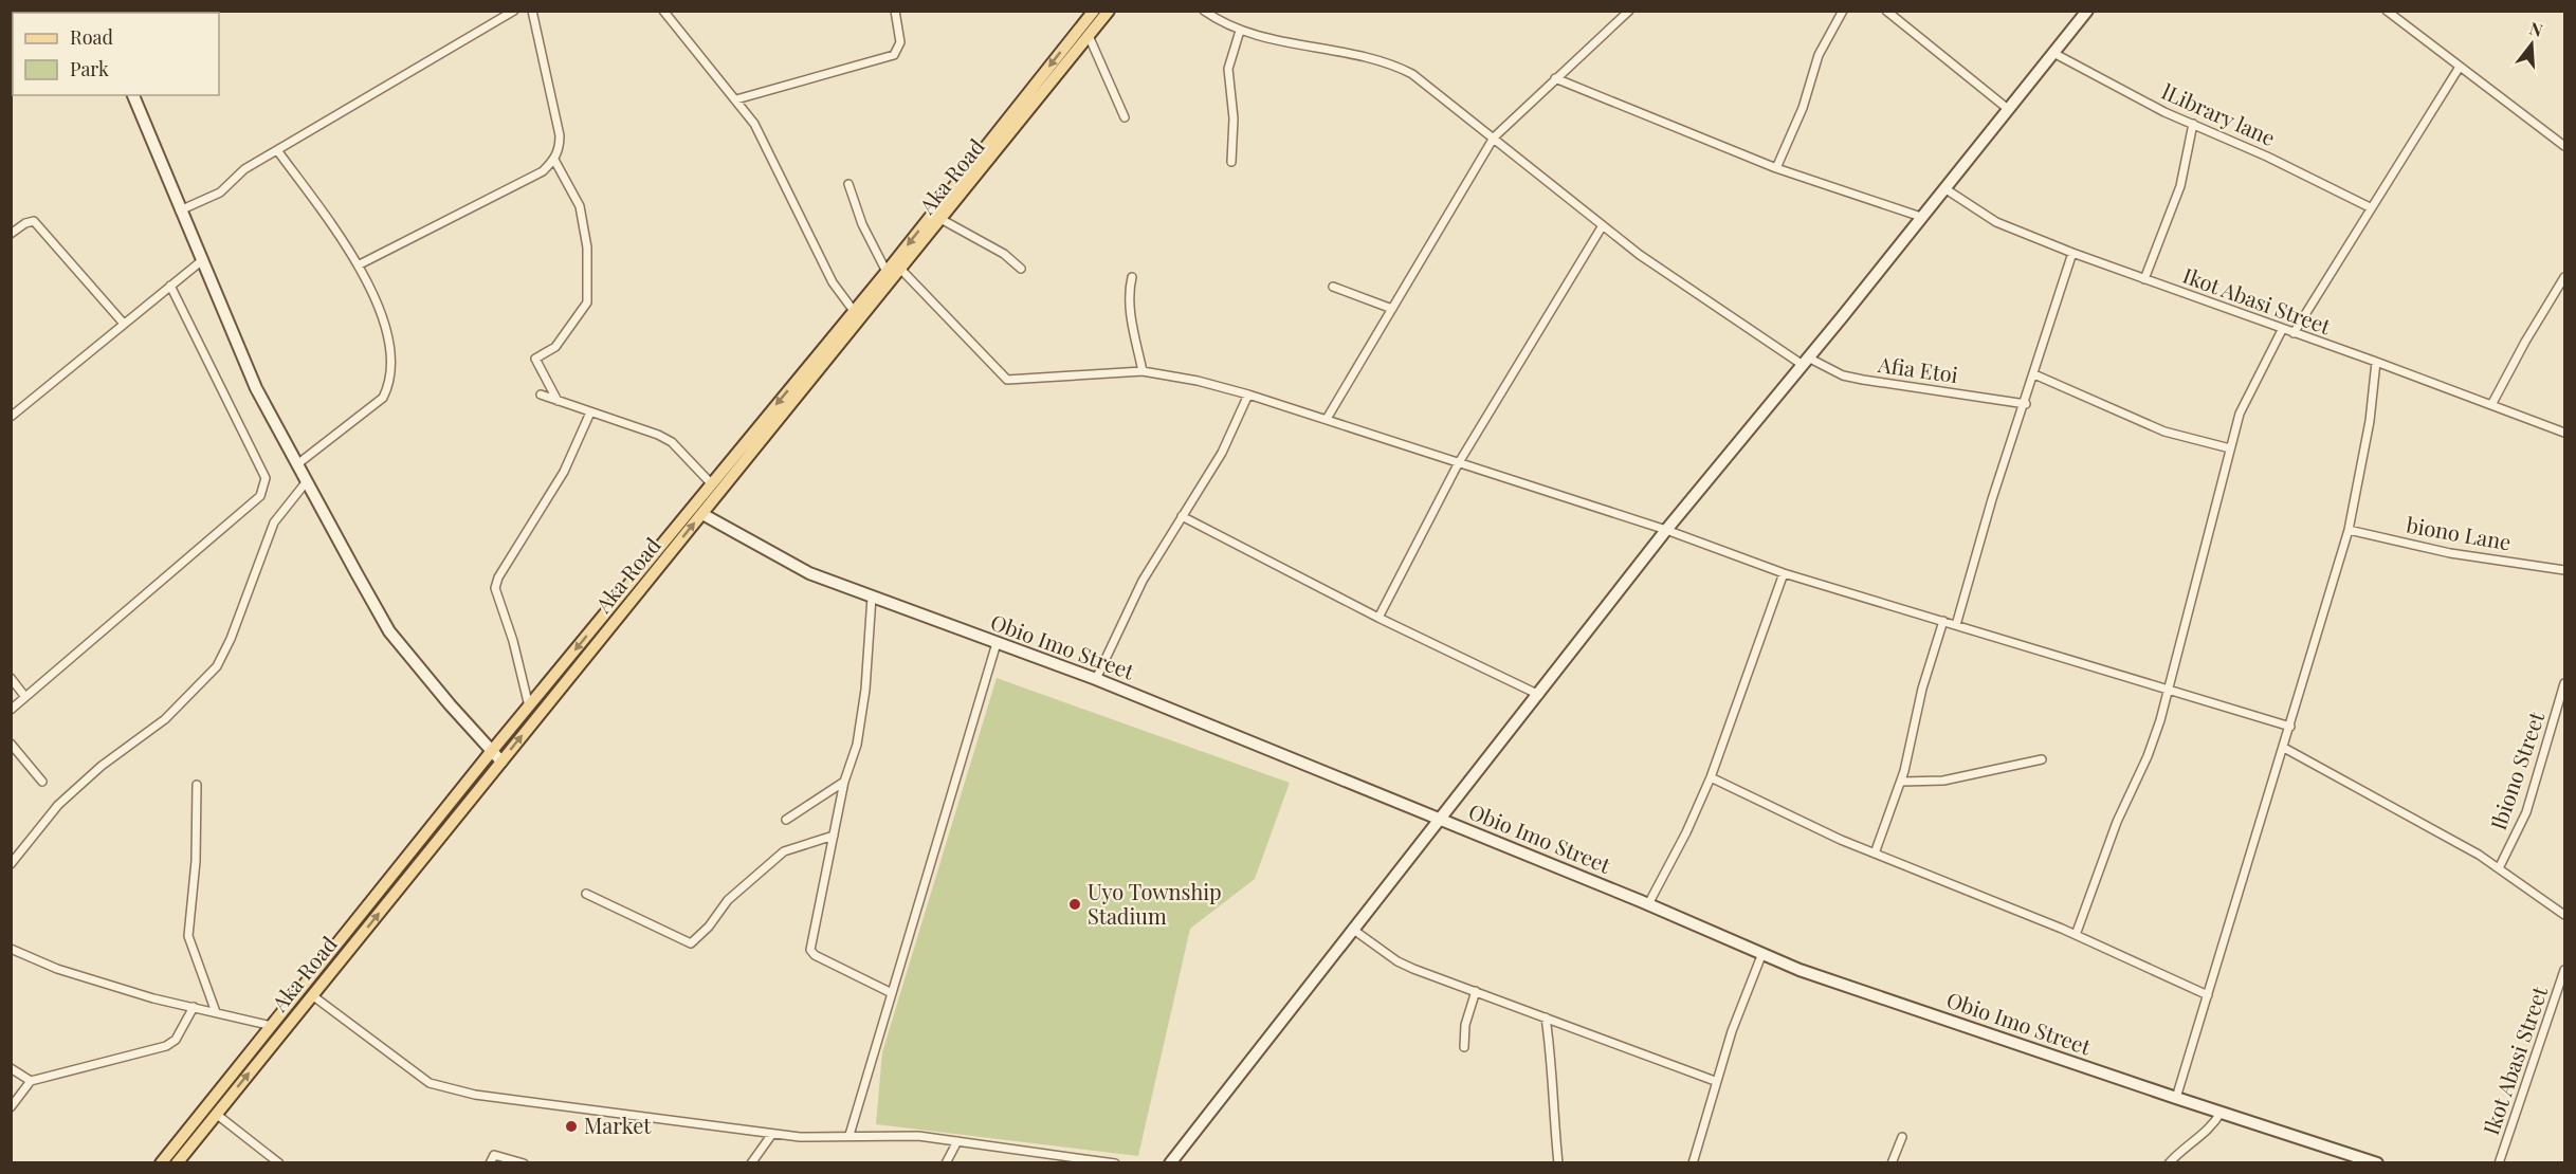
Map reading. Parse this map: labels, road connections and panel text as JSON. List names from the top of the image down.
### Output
{
  "streets": {
    "main road": ["Aka Road"],
    "street": [
      "lLibrary lane",
      "Ikot Abasi Street",
      "Afia Etoi",
      "biono Lane",
      "Obio Imo Street",
      "Ibiono Street"
    ]
  },
  "crossings": [
    ["Aka Road", "Obio Imo Street"]
  ],
  "places": ["Uyo Township Stadium", "Market"],
  "legend": ["Road", "Park"],
  "north": "top"
}
